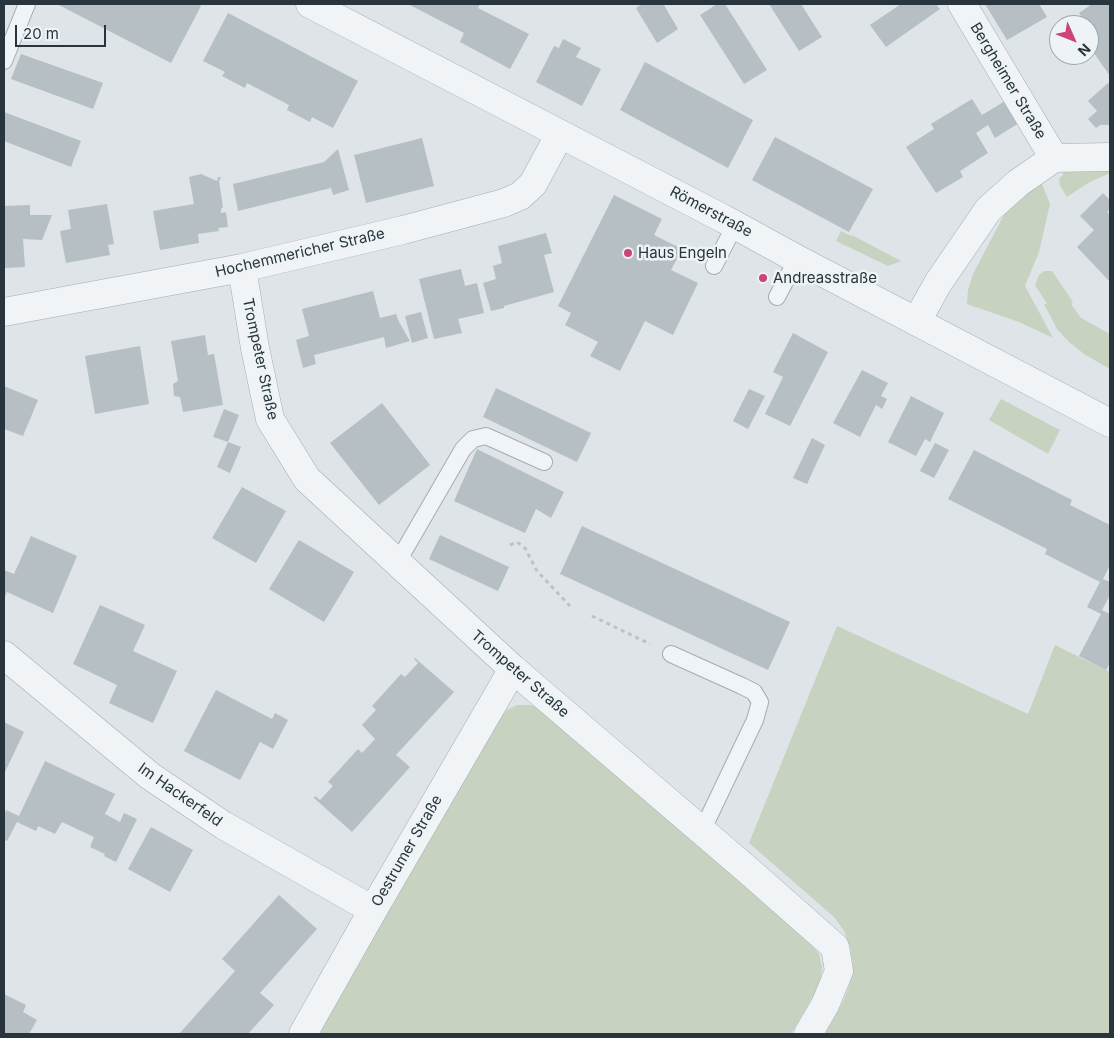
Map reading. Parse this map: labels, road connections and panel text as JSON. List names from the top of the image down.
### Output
{
  "streets": {
    "street": [
      "Bergheimer Straße",
      "Römerstraße",
      "Hochemmericher Straße",
      "Trompeter Straße",
      "Im Hackerfeld",
      "Oestrumer Straße"
    ]
  },
  "crossings": [
    ["Römerstraße", "Hochemmericher Straße"],
    ["Hochemmericher Straße", "Trompeter Straße"],
    ["Trompeter Straße", "Oestrumer Straße"],
    ["Im Hackerfeld", "Oestrumer Straße"]
  ],
  "places": ["Haus Engeln", "Andreasstraße"],
  "scale_bar": "20 m",
  "north": "bottom right"
}
